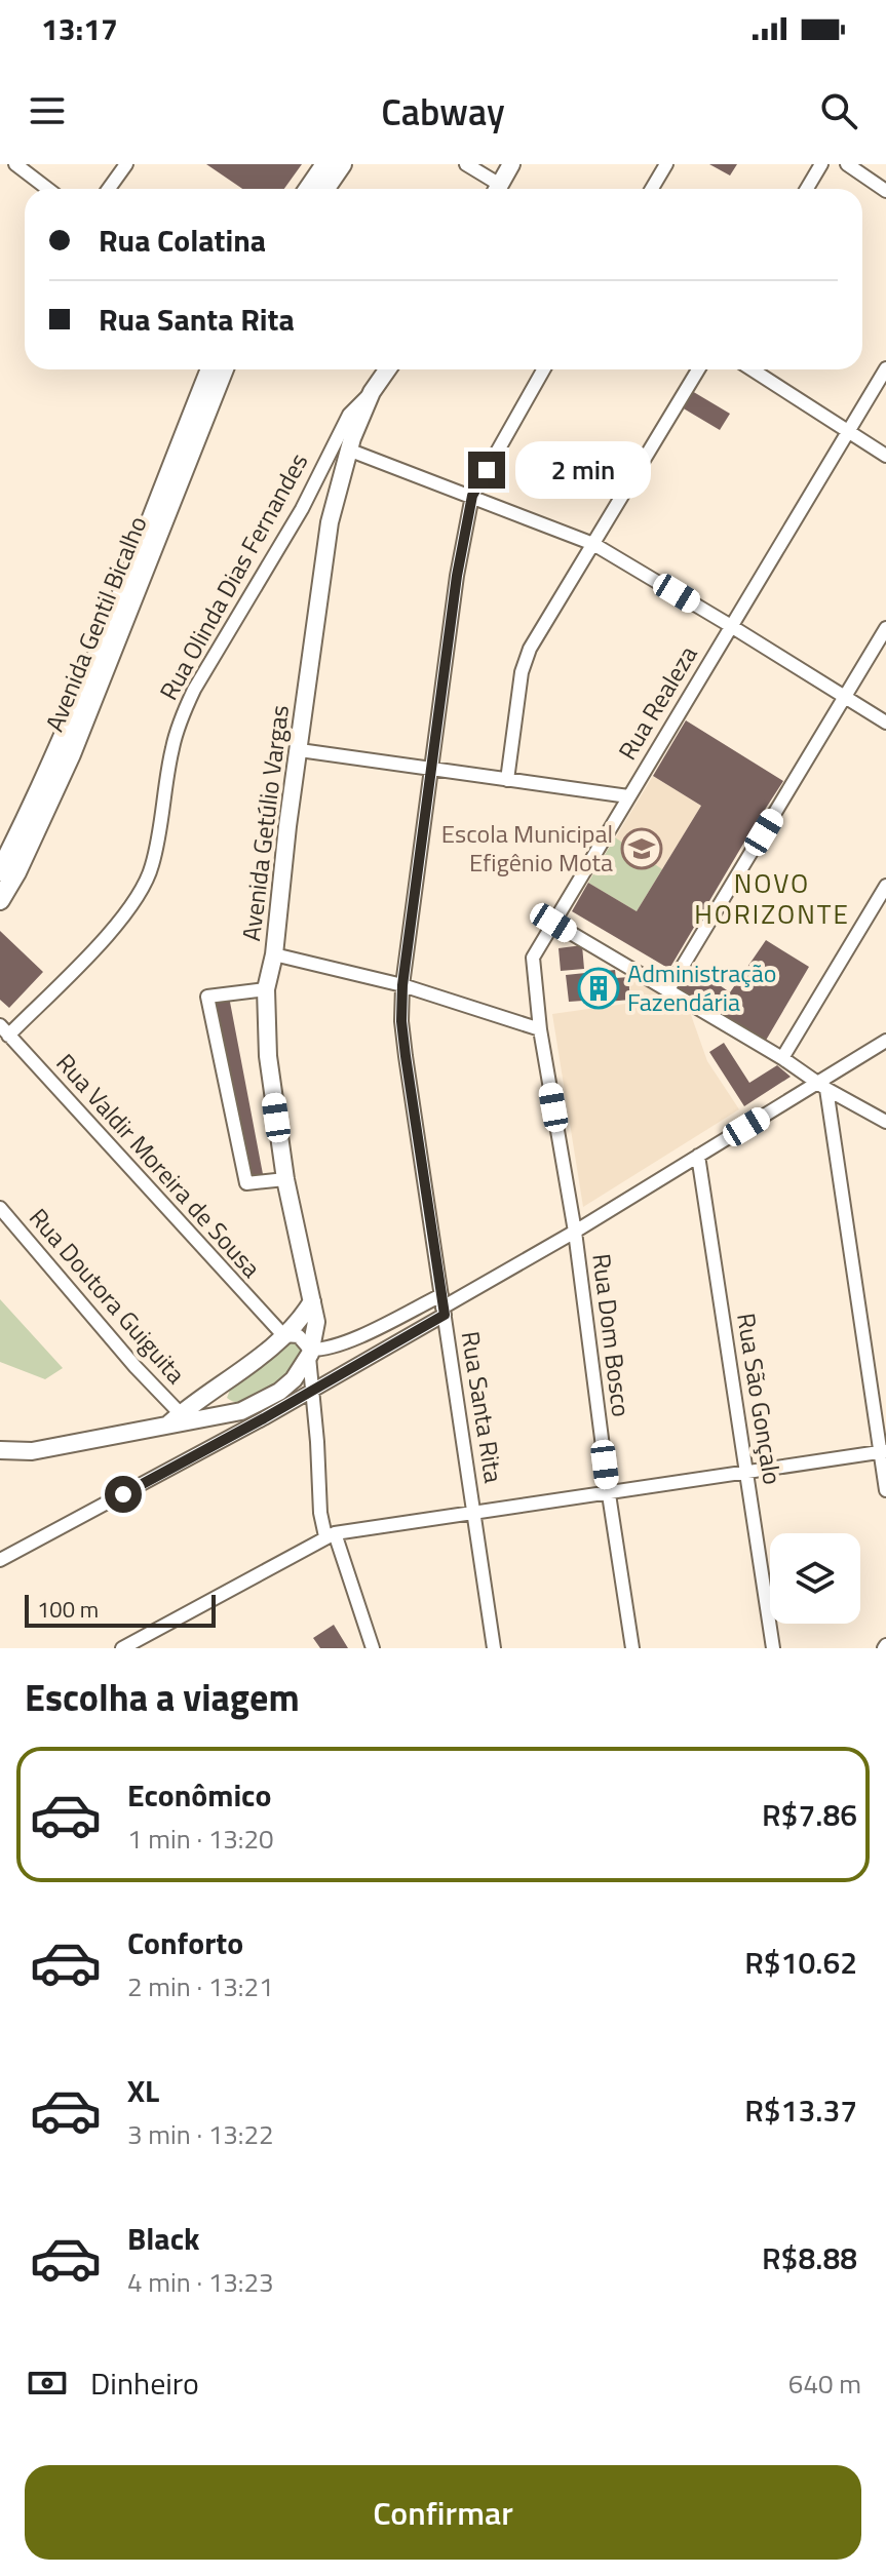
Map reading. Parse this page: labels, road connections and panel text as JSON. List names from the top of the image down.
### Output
{
  "streets": {
    "main road": ["Avenida Gentil Bicalho"],
    "street": [
      "Rua Olinda Dias Fernandes",
      "Rua Realeza",
      "Avenida Getúlio Vargas",
      "Rua Valdir Moreira de Sousa",
      "Rua Doutora Guiguita",
      "Rua Dom Bosco",
      "Rua São Gonçalo",
      "Rua Santa Rita"
    ]
  },
  "crossings": [
    ["Rua Olinda Dias Fernandes", "Avenida Getúlio Vargas"],
    ["Rua Olinda Dias Fernandes", "Rua Valdir Moreira de Sousa"],
    ["Rua Realeza", "Rua Dom Bosco"],
    ["Avenida Getúlio Vargas", "Rua Valdir Moreira de Sousa"]
  ],
  "districts": ["NOVO HORIZONTE"],
  "places": {
    "school or university": ["Escola Municipal Efigênio Mota"],
    "building": ["Administração Fazendária"]
  },
  "scale_bar": "100 m",
  "page": {
    "status": "13:17",
    "header": "Cabway",
    "banner": ["Rua Colatina", "Rua Santa Rita"],
    "bubble": "2 min",
    "scale": "100 m",
    "heading": "Escolha a viagem",
    "list": [
      {
        "name": "Econômico",
        "note": "1 min · 13:20",
        "value": "R$7.86"
      },
      {
        "name": "Conforto",
        "note": "2 min · 13:21",
        "value": "R$10.62"
      },
      {
        "name": "XL",
        "note": "3 min · 13:22",
        "value": "R$13.37"
      },
      {
        "name": "Black",
        "note": "4 min · 13:23",
        "value": "R$8.88"
      }
    ],
    "pay": ["Dinheiro", "640 m"],
    "buttons": "Confirmar"
  }
}
